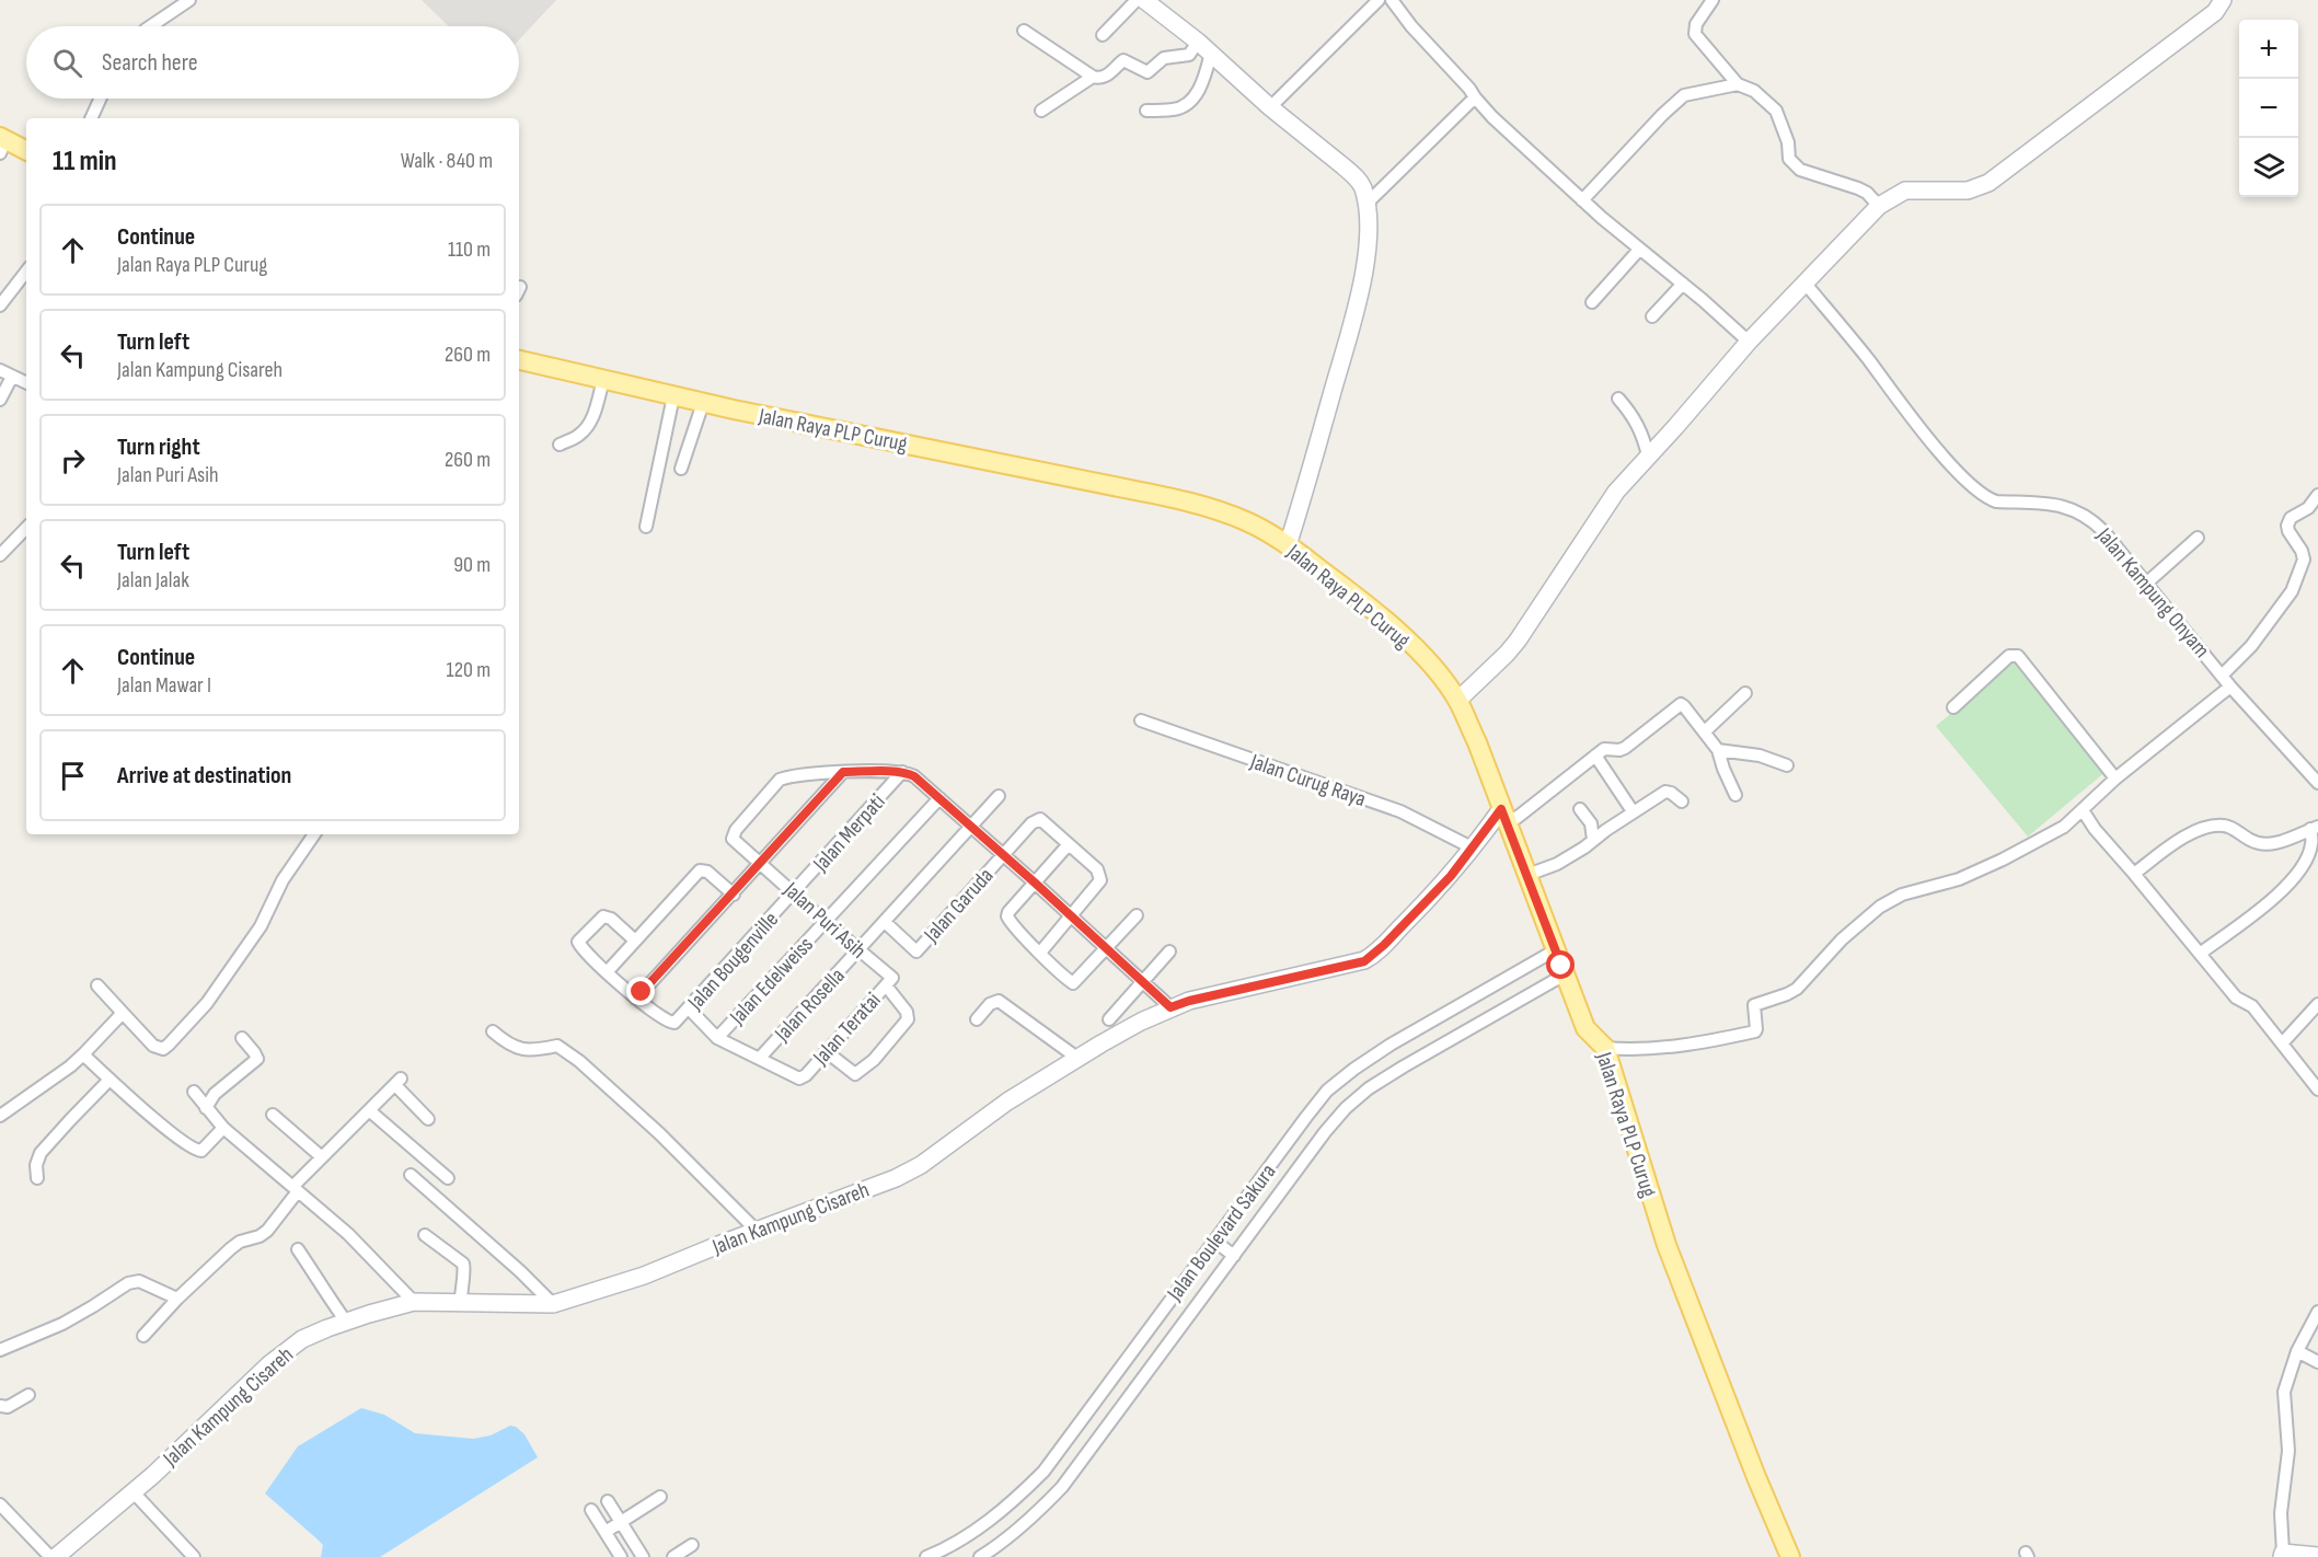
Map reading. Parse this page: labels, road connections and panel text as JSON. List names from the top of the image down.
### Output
{
  "streets": {
    "main road": ["Jalan Raya PLP Curug"],
    "street": [
      "Jalan Kampung Onyam",
      "Jalan Curug Raya",
      "Jalan Merpati",
      "Jalan Garuda",
      "Jalan Puri Asih",
      "Jalan Bougenville",
      "Jalan Edelweiss",
      "Jalan Rosella",
      "Jalan Teratai",
      "Jalan Kampung Cisareh",
      "Jalan Boulevard Sakura"
    ]
  },
  "crossings": [
    ["Jalan Raya PLP Curug", "Jalan Kampung Cisareh"],
    ["Jalan Raya PLP Curug", "Jalan Boulevard Sakura"],
    ["Jalan Curug Raya", "Jalan Kampung Cisareh"],
    ["Jalan Merpati", "Jalan Puri Asih"],
    ["Jalan Merpati", "Jalan Bougenville"],
    ["Jalan Garuda", "Jalan Rosella"],
    ["Jalan Puri Asih", "Jalan Bougenville"],
    ["Jalan Puri Asih", "Jalan Edelweiss"],
    ["Jalan Puri Asih", "Jalan Rosella"],
    ["Jalan Puri Asih", "Jalan Teratai"],
    ["Jalan Bougenville", "Jalan Edelweiss"],
    ["Jalan Rosella", "Jalan Teratai"]
  ],
  "page": {
    "map_buttons": ["+", "−"],
    "search": "Search here",
    "heading": ["11 min", "Walk · 840 m"],
    "list": [
      ["Continue", "Jalan Raya PLP Curug", "110 m"],
      ["Turn left", "Jalan Kampung Cisareh", "260 m"],
      ["Turn right", "Jalan Puri Asih", "260 m"],
      ["Turn left", "Jalan Jalak", "90 m"],
      ["Continue", "Jalan Mawar I", "120 m"],
      "Arrive at destination"
    ]
  }
}
